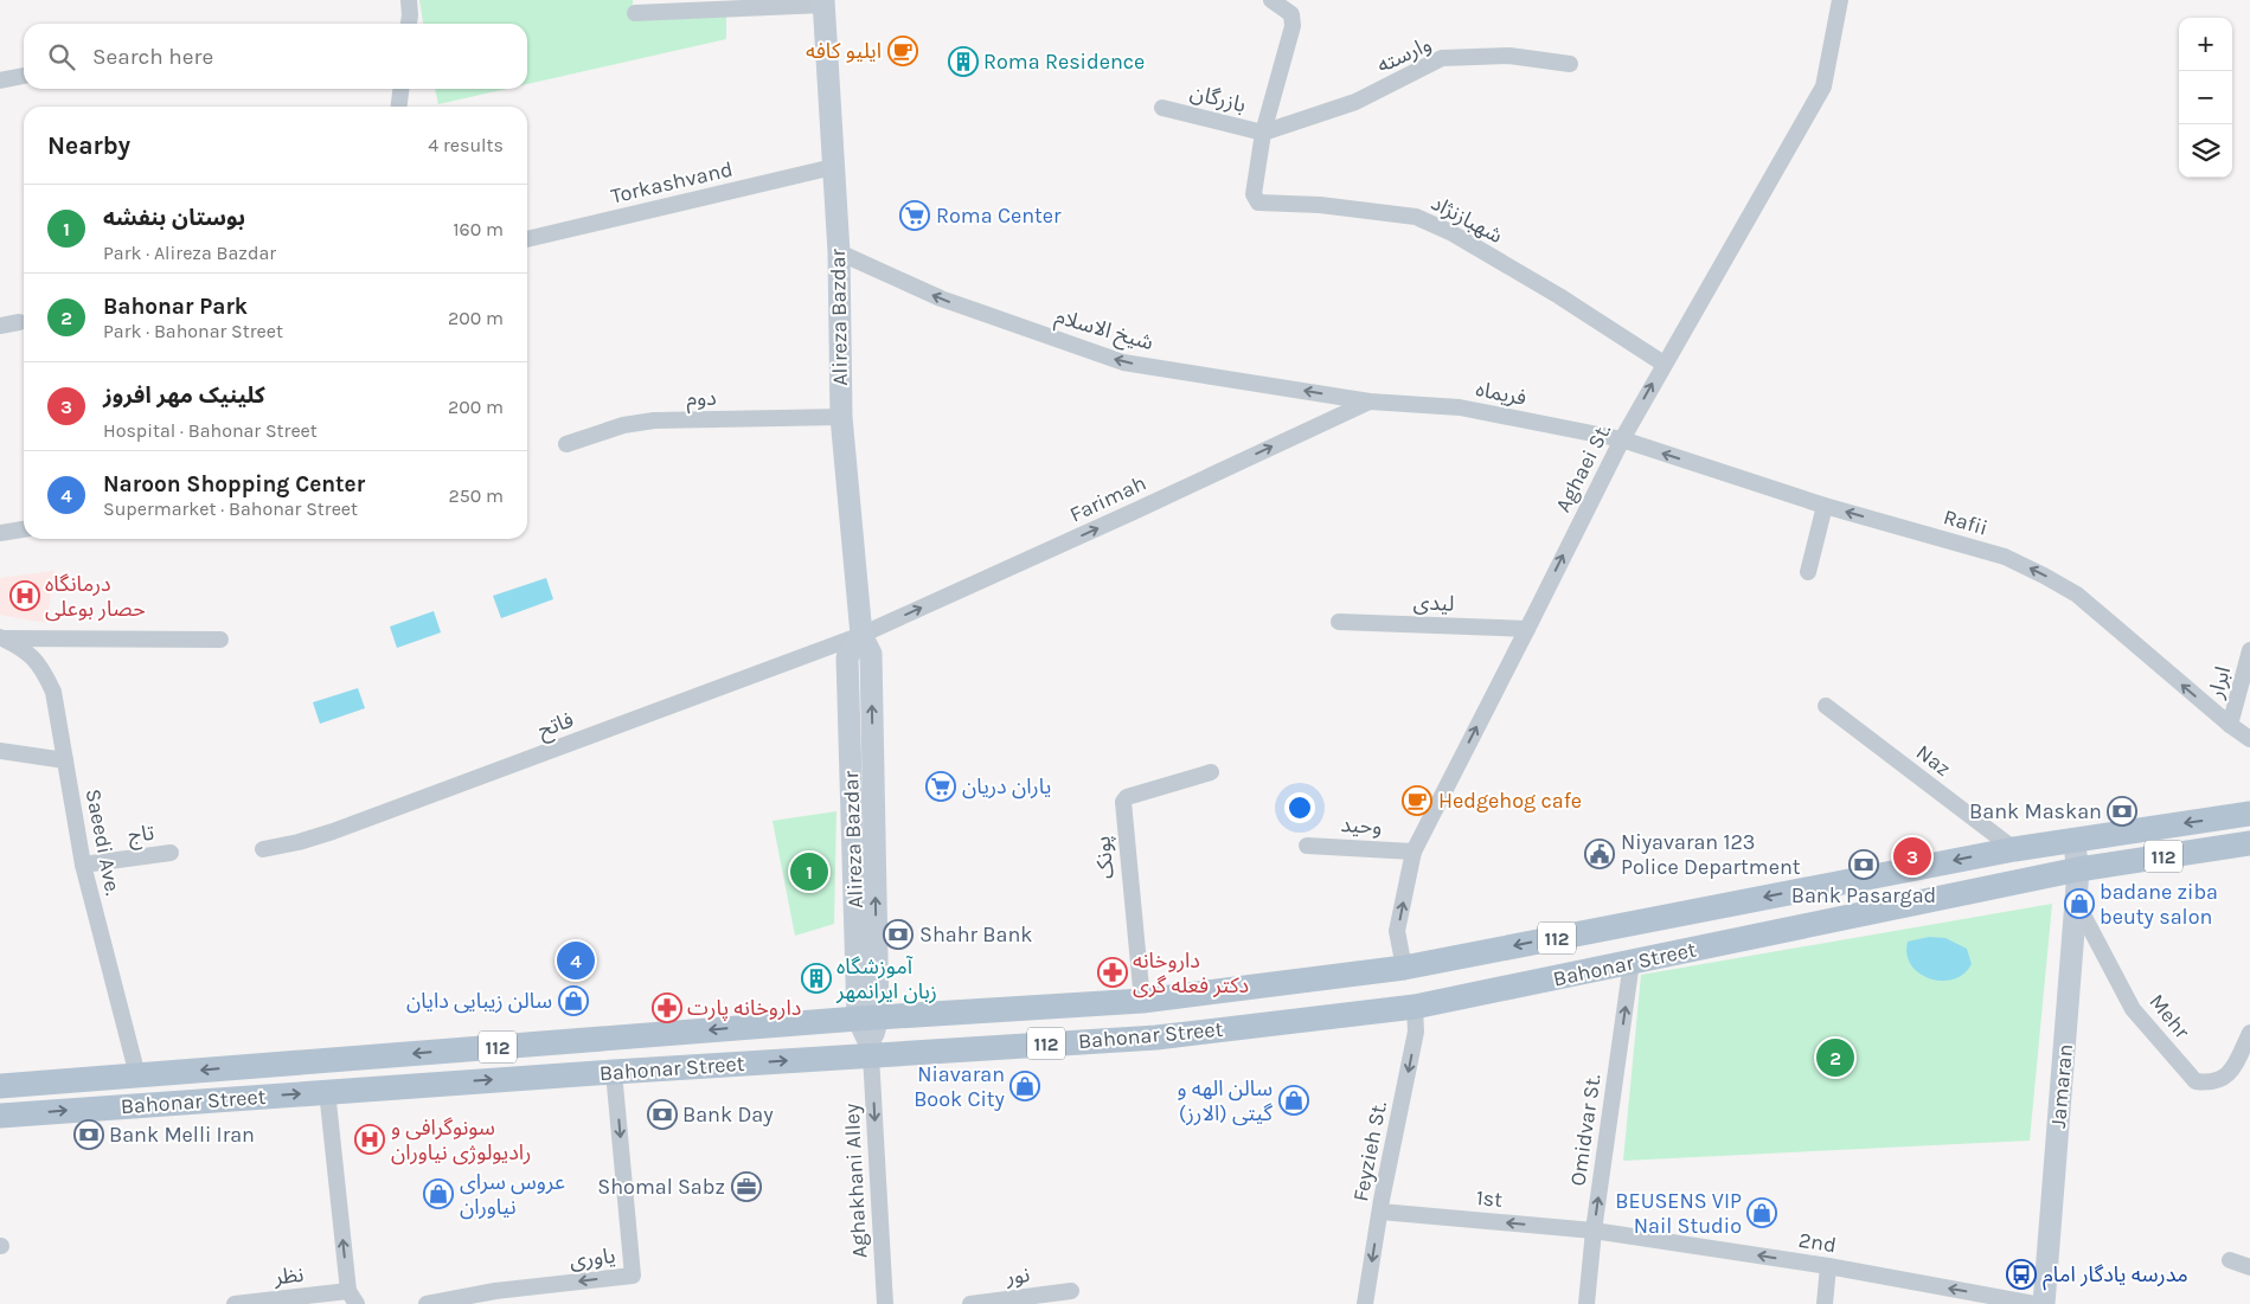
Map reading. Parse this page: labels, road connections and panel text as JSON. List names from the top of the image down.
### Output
{
  "streets": {
    "main road": [
      "Alireza Bazdar",
      "112",
      "Bahonar Street",
      "Jamaran"
    ],
    "street": [
      "وارسته",
      "بازرگان",
      "Torkashvand",
      "شهبازنژاد",
      "شیخ الاسلام",
      "فریماه",
      "دوم",
      "Aghaei St.",
      "Farimah",
      "Rafii",
      "لیدی",
      "ابرار",
      "فاتح",
      "Naz",
      "وحید",
      "تاج",
      "Saeedi Ave.",
      "پونک",
      "Mehr",
      "Omidvar St.",
      "Feyzieh St.",
      "Aghakhani Alley",
      "1st",
      "2nd",
      "یاوری",
      "نظر",
      "نور"
    ]
  },
  "crossings": [
    ["وارسته", "بازرگان"],
    ["وارسته", "شهبازنژاد"],
    ["بازرگان", "شهبازنژاد"],
    ["Torkashvand", "Alireza Bazdar"],
    ["شهبازنژاد", "Aghaei St."],
    ["Alireza Bazdar", "شیخ الاسلام"],
    ["Alireza Bazdar", "دوم"],
    ["Alireza Bazdar", "Farimah"],
    ["Alireza Bazdar", "فاتح"],
    ["Alireza Bazdar", "Bahonar Street"],
    ["Alireza Bazdar", "Aghakhani Alley"],
    ["شیخ الاسلام", "فریماه"],
    ["شیخ الاسلام", "Farimah"],
    ["فریماه", "Aghaei St."],
    ["فریماه", "Farimah"],
    ["فریماه", "Rafii"],
    ["Aghaei St.", "Rafii"],
    ["Aghaei St.", "لیدی"],
    ["Aghaei St.", "وحید"],
    ["Aghaei St.", "Bahonar Street"],
    ["Farimah", "فاتح"],
    ["Rafii", "ابرار"],
    ["Naz", "Bahonar Street"],
    ["تاج", "Saeedi Ave."],
    ["Saeedi Ave.", "Bahonar Street"],
    ["پونک", "Bahonar Street"],
    ["Bahonar Street", "Jamaran"],
    ["Bahonar Street", "Omidvar St."],
    ["Bahonar Street", "Feyzieh St."],
    ["Bahonar Street", "Aghakhani Alley"],
    ["Bahonar Street", "یاوری"],
    ["Mehr", "Jamaran"],
    ["Omidvar St.", "1st"],
    ["Omidvar St.", "2nd"],
    ["Feyzieh St.", "1st"],
    ["1st", "2nd"]
  ],
  "one_way": [
    "شیخ الاسلام",
    "Aghaei St.",
    "Farimah",
    "Rafii",
    "Omidvar St.",
    "Feyzieh St.",
    "Aghakhani Alley",
    "1st",
    "2nd"
  ],
  "places": {
    "cafe": ["ایلیو کافه", "Hedgehog cafe"],
    "building": ["Roma Residence", "آموزشگاه زبان ایرانمهر"],
    "supermarket": ["Roma Center", "یاران دریان"],
    "hospital": ["درمانگاه حصار بوعلی", "سونوگرافی و رادیولوژی نیاوران"],
    "bank": [
      "Bank Maskan",
      "Bank Pasargad",
      "Shahr Bank",
      "Bank Day",
      "Bank Melli Iran"
    ],
    "public building": ["Niyavaran 123 Police Department"],
    "shop": [
      "badane ziba beuty salon",
      "سالن زیبایی دایان",
      "Niavaran Book City",
      "سالن الهه و گیتی (الارز)",
      "عروس سرای نیاوران",
      "BEUSENS VIP Nail Studio"
    ],
    "pharmacy": ["داروخانه دکتر فعله گری", "داروخانه پارت"],
    "office": ["Shomal Sabz"],
    "bus stop": ["مدرسه یادگار امام"]
  },
  "page": {
    "map_buttons": ["+", "−"],
    "search": "Search here",
    "heading": ["Nearby", "4 results"],
    "list": [
      {
        "mark": "1",
        "name": "بوستان بنفشه",
        "note": "Park · Alireza Bazdar",
        "value": "160 m"
      },
      {
        "mark": "2",
        "name": "Bahonar Park",
        "note": "Park · Bahonar Street",
        "value": "200 m"
      },
      {
        "mark": "3",
        "name": "کلینیک مهر افروز",
        "note": "Hospital · Bahonar Street",
        "value": "200 m"
      },
      {
        "mark": "4",
        "name": "Naroon Shopping Center",
        "note": "Supermarket · Bahonar Street",
        "value": "250 m"
      }
    ],
    "pins": [
      "3",
      "1",
      "4",
      "2"
    ]
  }
}
